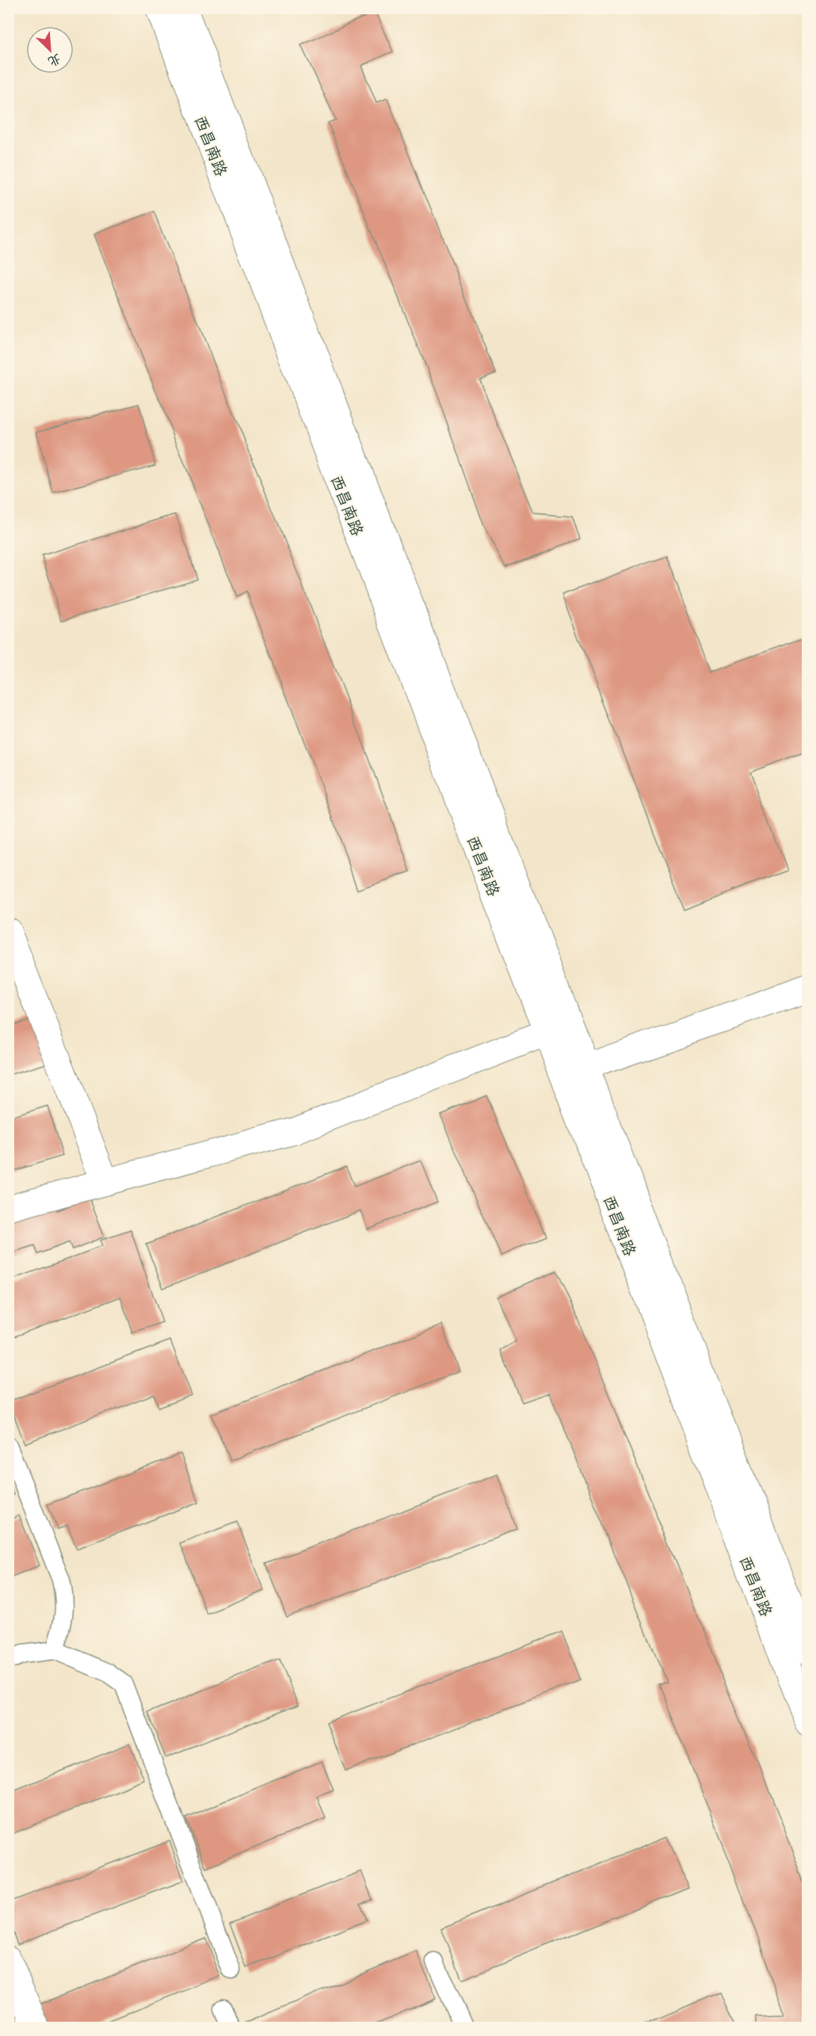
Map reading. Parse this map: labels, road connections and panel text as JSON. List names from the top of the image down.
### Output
{
  "streets": {
    "street": ["西昌南路"]
  },
  "north": "bottom right"
}
